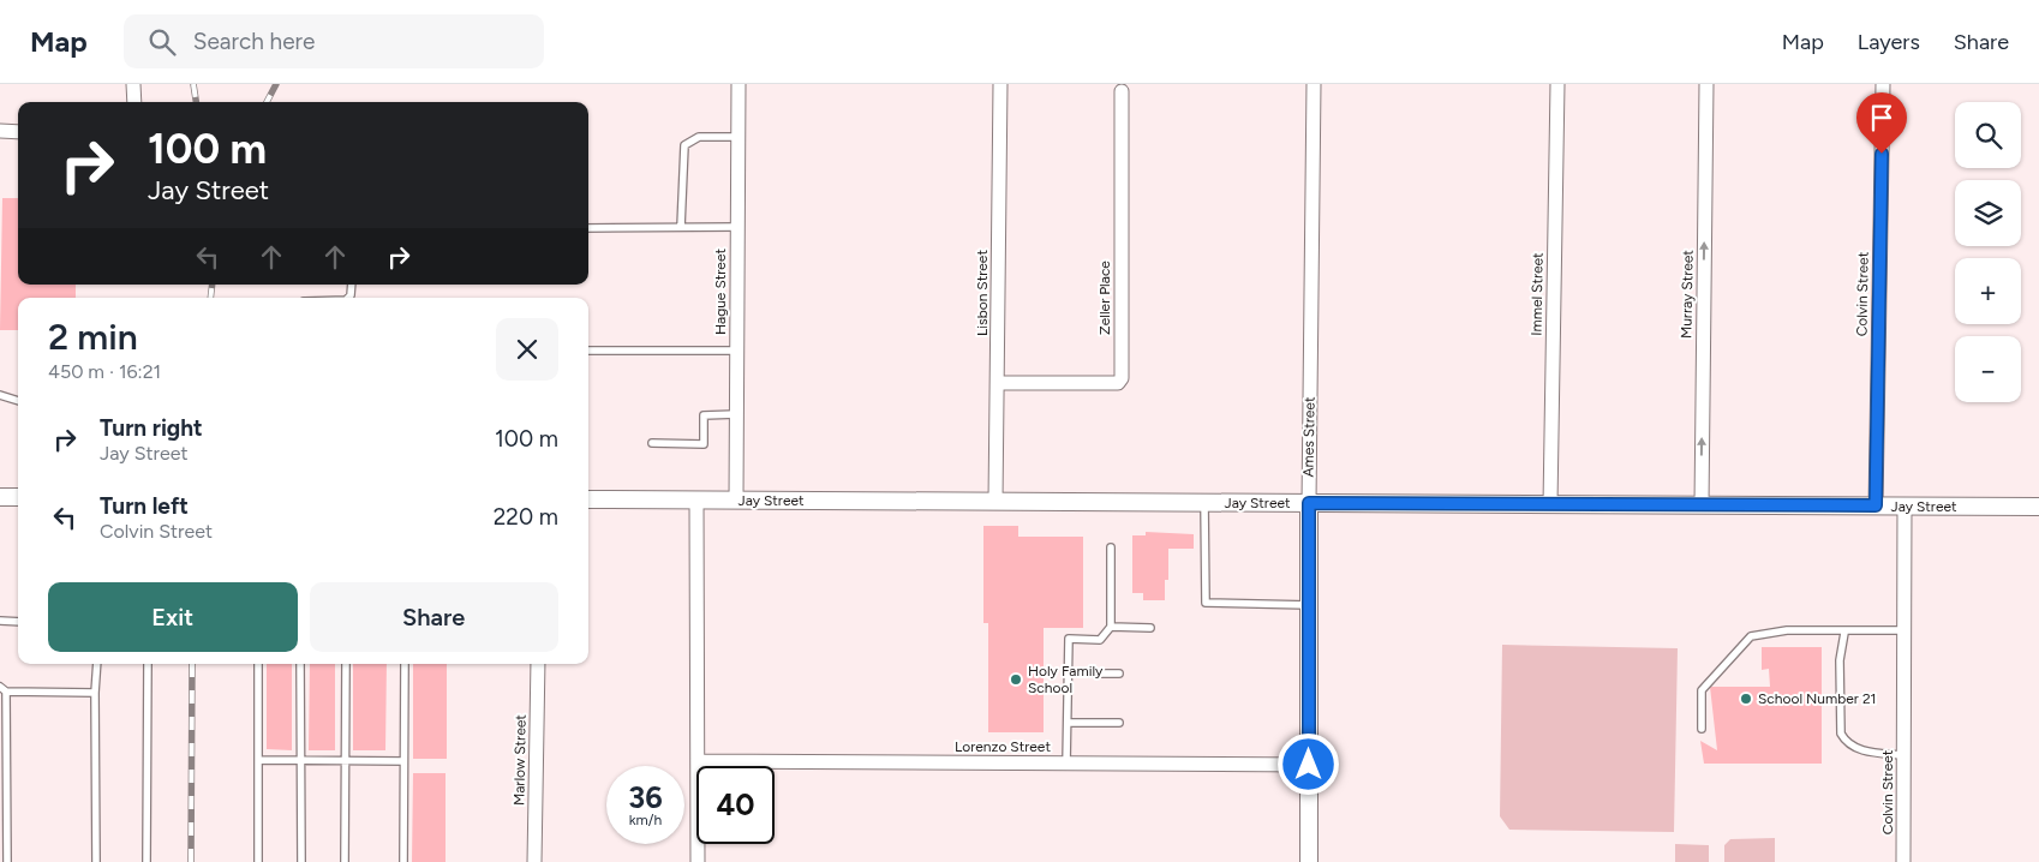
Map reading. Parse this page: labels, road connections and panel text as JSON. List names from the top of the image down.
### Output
{
  "streets": {
    "street": [
      "Hague Street",
      "Lisbon Street",
      "Immel Street",
      "Murray Street",
      "Colvin Street",
      "Zeller Place",
      "Ames Street",
      "Jay Street",
      "Lorenzo Street",
      "Marlow Street"
    ]
  },
  "crossings": [
    ["Hague Street", "Jay Street"],
    ["Lisbon Street", "Zeller Place"],
    ["Lisbon Street", "Jay Street"],
    ["Immel Street", "Jay Street"],
    ["Murray Street", "Jay Street"],
    ["Colvin Street", "Jay Street"],
    ["Ames Street", "Jay Street"],
    ["Ames Street", "Lorenzo Street"]
  ],
  "one_way": ["Murray Street"],
  "places": ["Holy Family School", "School Number 21"],
  "page": {
    "header": "Map",
    "search": "Search here",
    "nav": ["Map", "Layers", "Share"],
    "map_buttons": ["+", "−"],
    "turn": ["100 m", "Jay Street"],
    "heading": ["2 min", "450 m · 16:21"],
    "list": [
      {
        "name": "Turn right",
        "note": "Jay Street",
        "value": "100 m"
      },
      {
        "name": "Turn left",
        "note": "Colvin Street",
        "value": "220 m"
      }
    ],
    "buttons": ["Exit", "Share"],
    "speed": "36 km/h",
    "limit": "40"
  }
}
